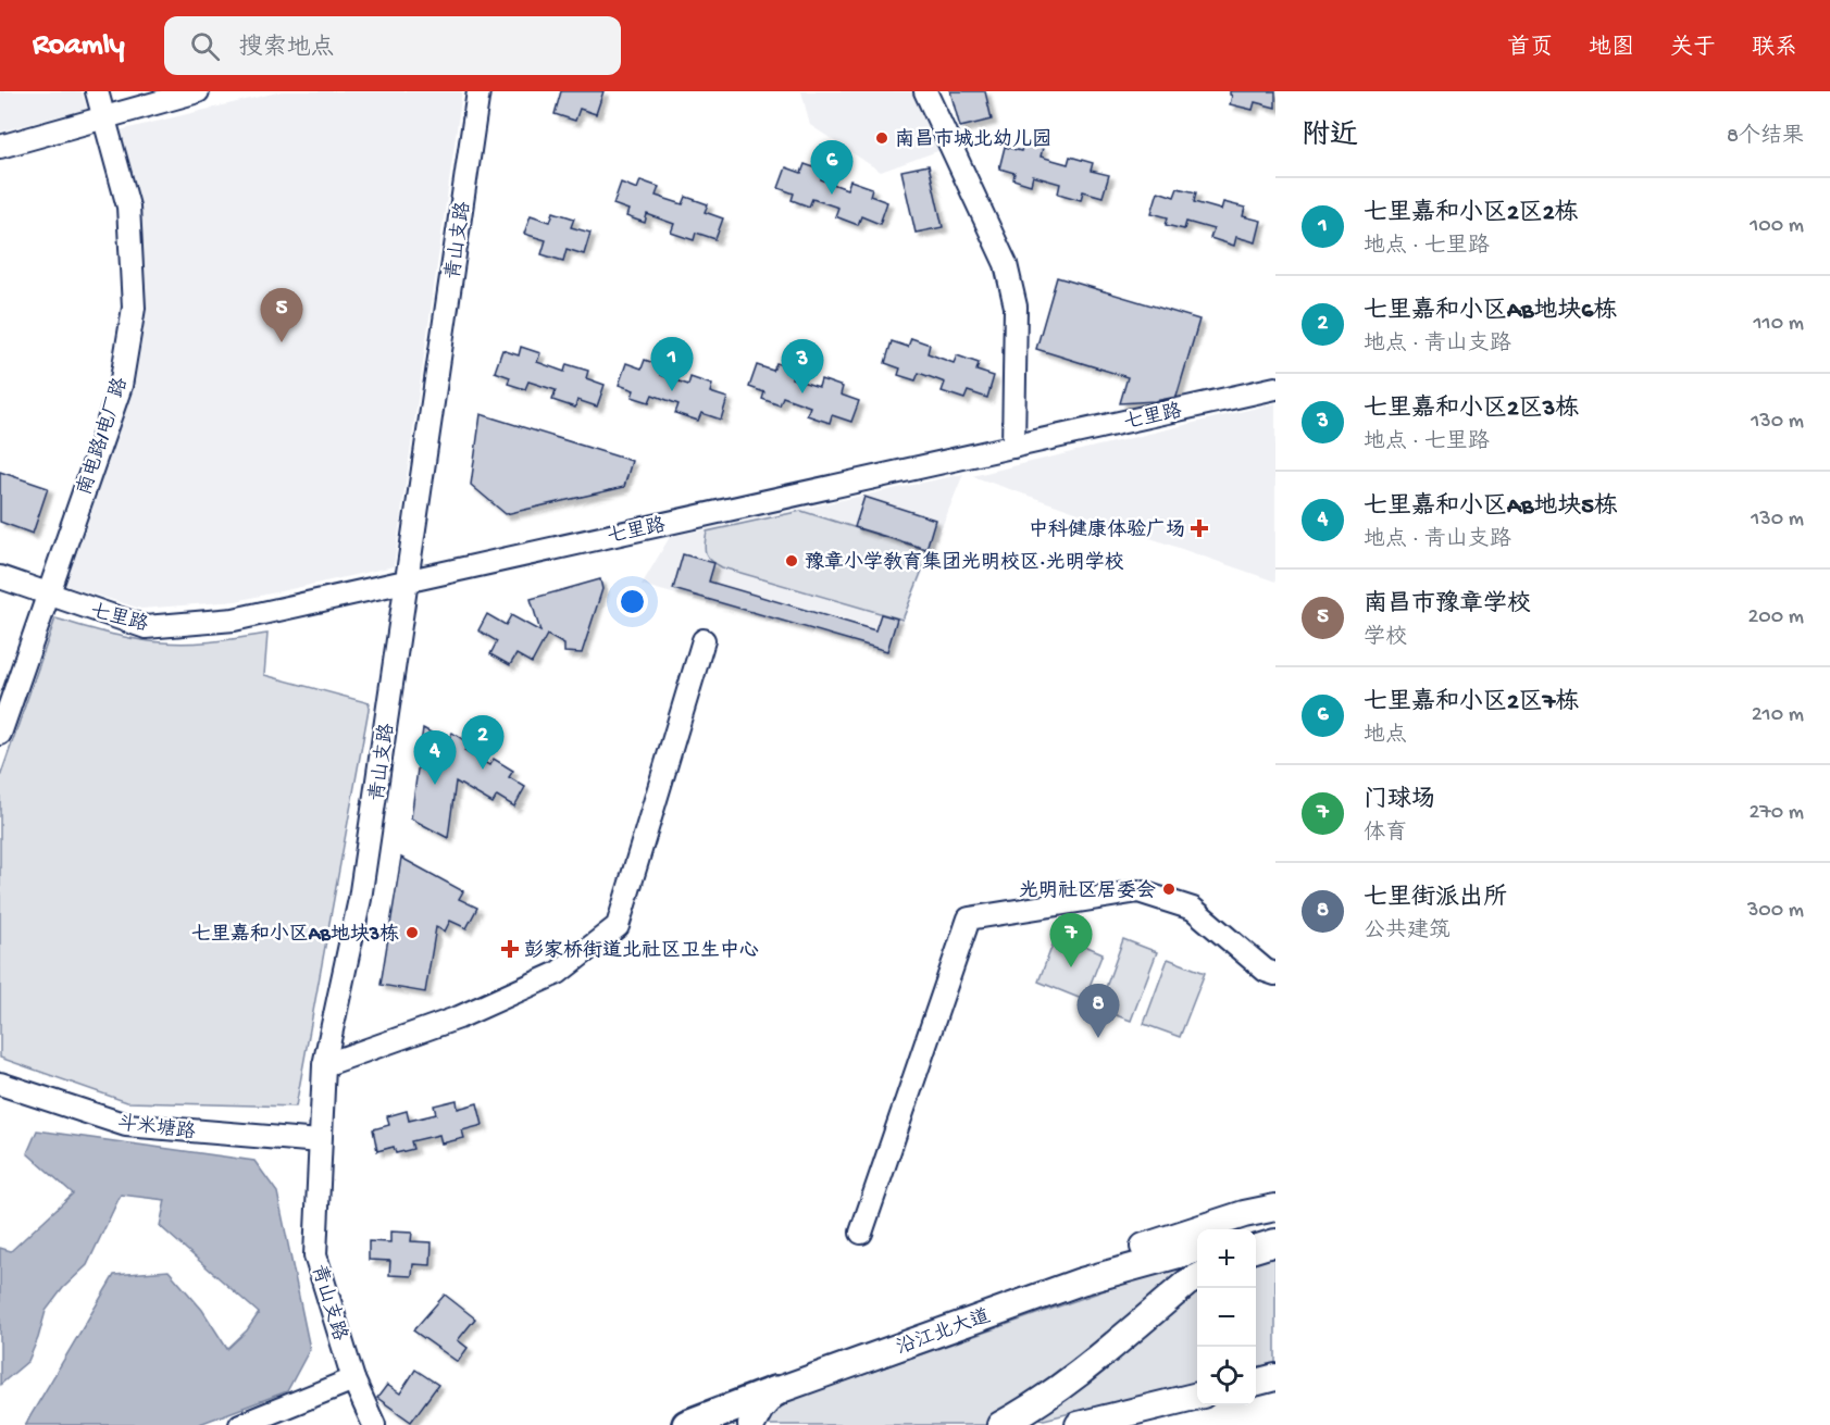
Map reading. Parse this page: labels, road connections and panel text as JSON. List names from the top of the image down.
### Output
{
  "streets": {
    "highway": ["沿江北大道"],
    "street": [
      "青山支路",
      "七里路",
      "南电路/电厂路",
      "斗米塘路"
    ]
  },
  "crossings": [
    ["青山支路", "七里路"],
    ["青山支路", "斗米塘路"],
    ["七里路", "南电路/电厂路"]
  ],
  "places": {
    "other": [
      "南昌市城北幼儿园",
      "豫章小学教育集团光明校区·光明学校",
      "光明社区居委会",
      "七里嘉和小区AB地块3栋"
    ],
    "health": ["中科健康体验广场", "彭家桥街道北社区卫生中心"]
  },
  "page": {
    "header": "Roamly",
    "search": "搜索地点",
    "nav": [
      "首页",
      "地图",
      "关于",
      "联系"
    ],
    "heading": ["附近", "8个结果"],
    "pins": [
      "6",
      "5",
      "1",
      "3",
      "2",
      "4",
      "7",
      "8"
    ],
    "list": [
      {
        "mark": "1",
        "name": "七里嘉和小区2区2栋",
        "note": "地点 · 七里路",
        "value": "100 m"
      },
      {
        "mark": "2",
        "name": "七里嘉和小区AB地块6栋",
        "note": "地点 · 青山支路",
        "value": "110 m"
      },
      {
        "mark": "3",
        "name": "七里嘉和小区2区3栋",
        "note": "地点 · 七里路",
        "value": "130 m"
      },
      {
        "mark": "4",
        "name": "七里嘉和小区AB地块5栋",
        "note": "地点 · 青山支路",
        "value": "130 m"
      },
      {
        "mark": "5",
        "name": "南昌市豫章学校",
        "note": "学校",
        "value": "200 m"
      },
      {
        "mark": "6",
        "name": "七里嘉和小区2区7栋",
        "note": "地点",
        "value": "210 m"
      },
      {
        "mark": "7",
        "name": "门球场",
        "note": "体育",
        "value": "270 m"
      },
      {
        "mark": "8",
        "name": "七里街派出所",
        "note": "公共建筑",
        "value": "300 m"
      }
    ],
    "map_buttons": ["+", "−"]
  }
}
